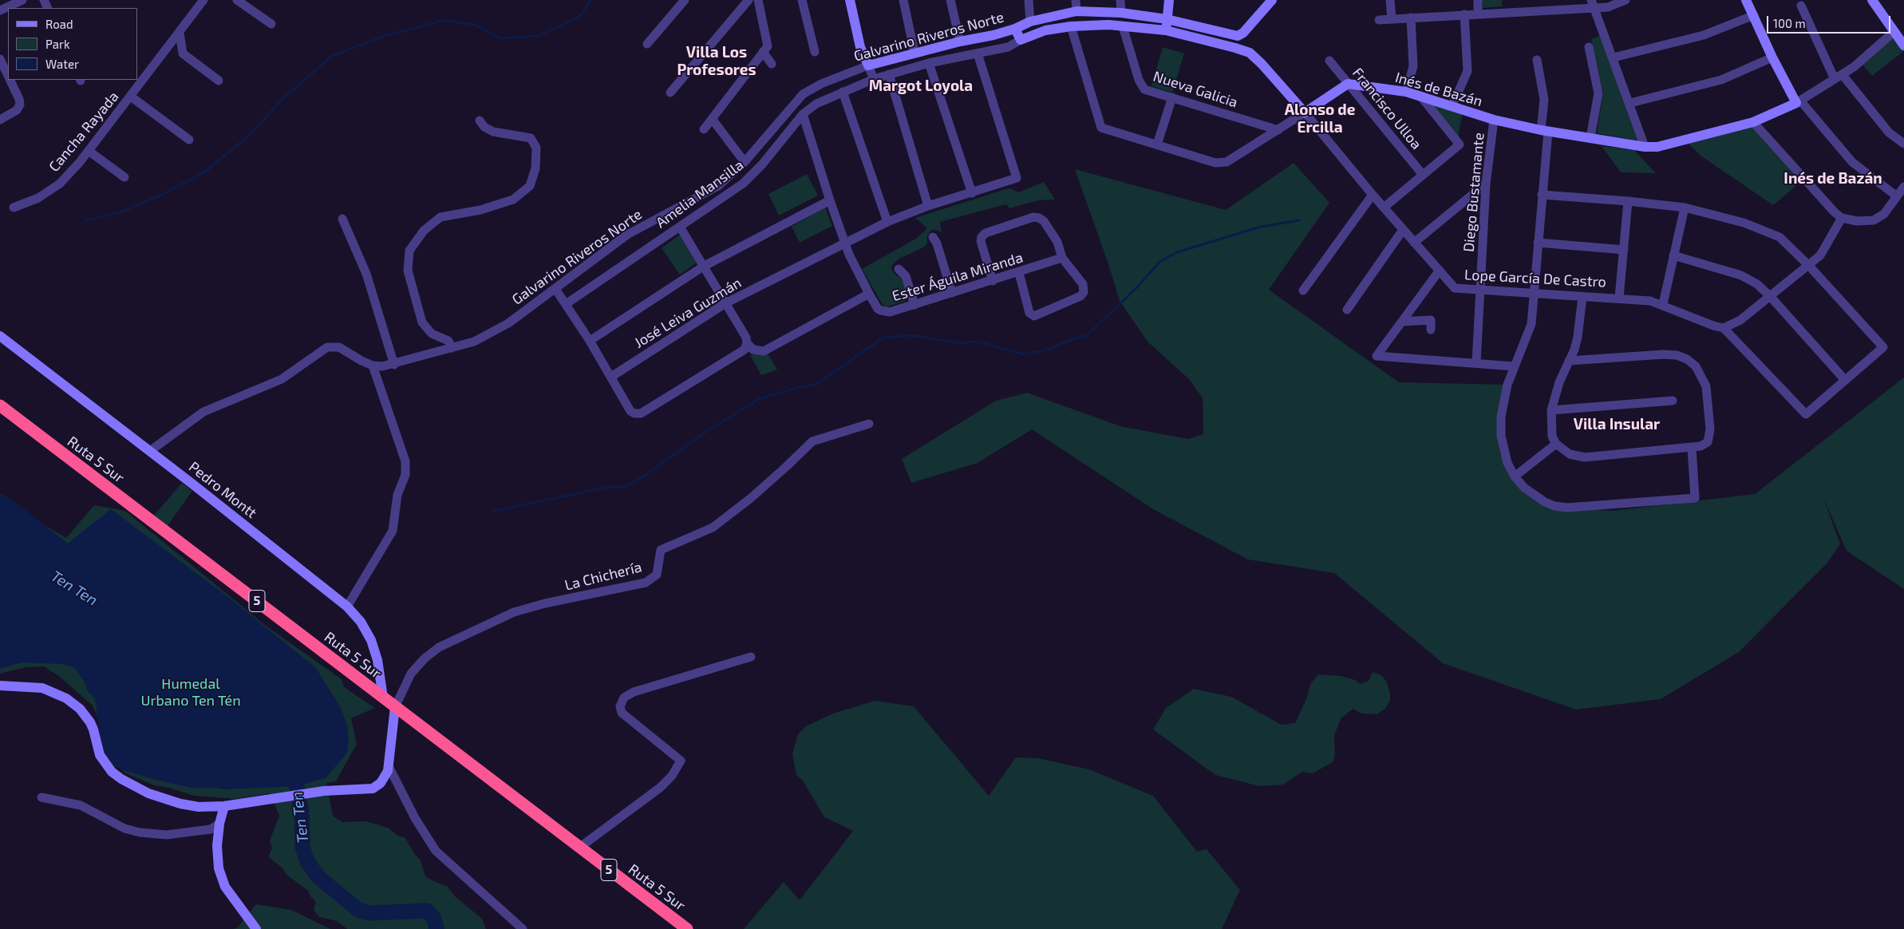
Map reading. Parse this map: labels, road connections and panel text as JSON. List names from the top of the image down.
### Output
{
  "streets": {
    "highway": ["Ruta 5 Sur", "5"],
    "street": [
      "Galvarino Riveros Norte",
      "Nueva Galicia",
      "Inés de Bazán",
      "Francisco Ulloa",
      "Cancha Rayada",
      "Diego Bustamante",
      "Amelia Mansilla",
      "Ester Águila Miranda",
      "Lope García De Castro",
      "José Leiva Guzmán",
      "Pedro Montt",
      "La Chichería"
    ]
  },
  "crossings": [
    ["Nueva Galicia", "Lope García De Castro"],
    ["Inés de Bazán", "Francisco Ulloa"],
    ["Inés de Bazán", "Diego Bustamante"],
    ["Diego Bustamante", "Lope García De Castro"],
    ["Amelia Mansilla", "Ester Águila Miranda"],
    ["Amelia Mansilla", "Lope García De Castro"],
    ["Amelia Mansilla", "José Leiva Guzmán"],
    ["Ester Águila Miranda", "José Leiva Guzmán"],
    ["Ruta 5 Sur", "Pedro Montt"],
    ["Ruta 5 Sur", "La Chichería"]
  ],
  "districts": [
    "Villa Los Profesores",
    "Margot Loyola",
    "Alonso de Ercilla",
    "Inés de Bazán",
    "Villa Insular"
  ],
  "water": ["Ten Ten"],
  "parks": ["Humedal Urbano Ten Tén"],
  "legend": ["Road", "Park", "Water"],
  "scale_bar": "100 m"
}
